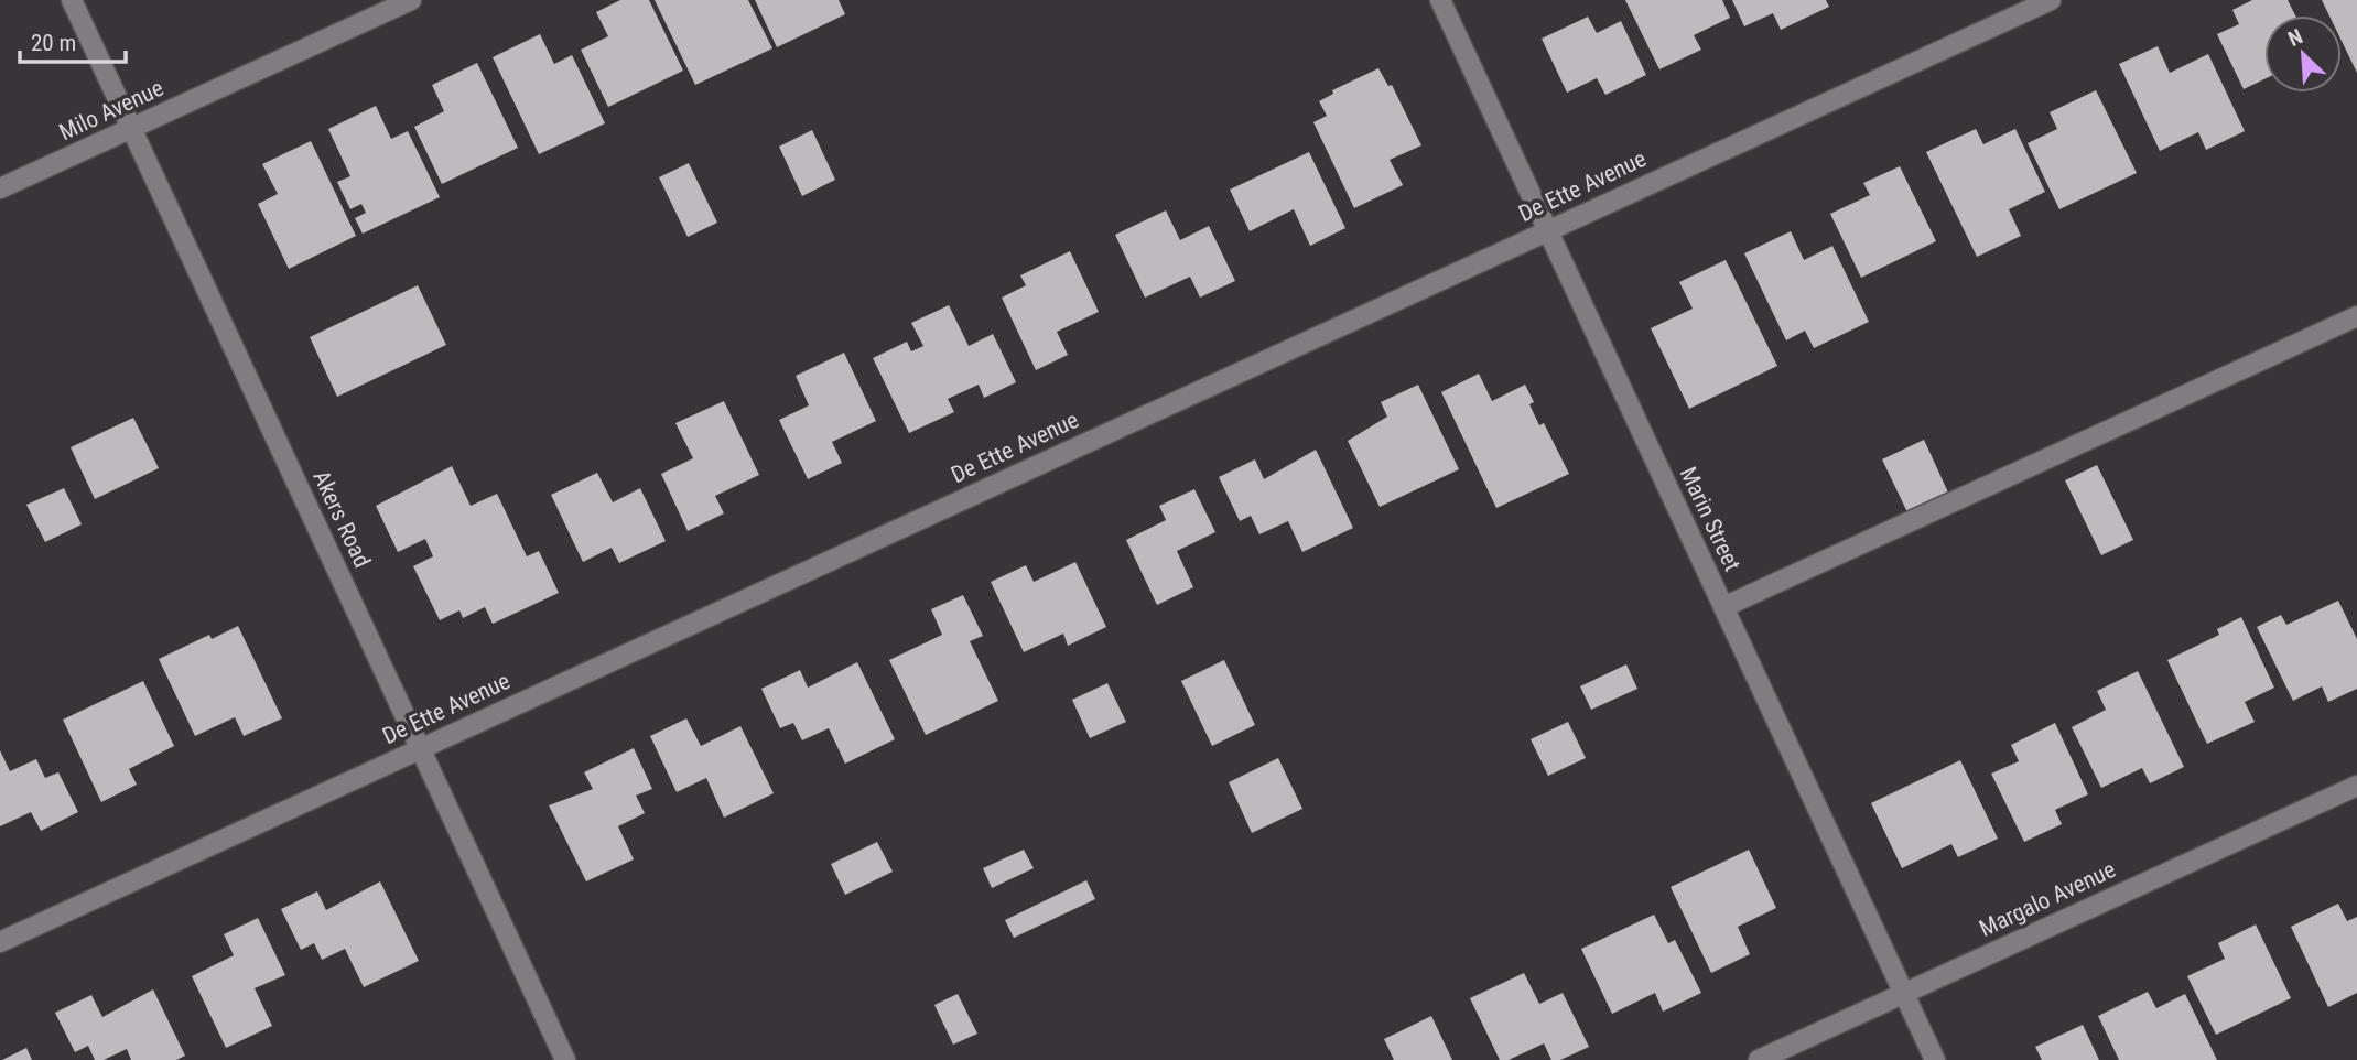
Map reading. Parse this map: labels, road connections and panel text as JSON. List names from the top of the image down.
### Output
{
  "streets": {
    "street": [
      "Milo Avenue",
      "De Ette Avenue",
      "Akers Road",
      "Marin Street",
      "Margalo Avenue"
    ]
  },
  "crossings": [
    ["Milo Avenue", "Akers Road"],
    ["De Ette Avenue", "Akers Road"],
    ["De Ette Avenue", "Marin Street"],
    ["Marin Street", "Margalo Avenue"]
  ],
  "scale_bar": "20 m",
  "north": "top left"
}
